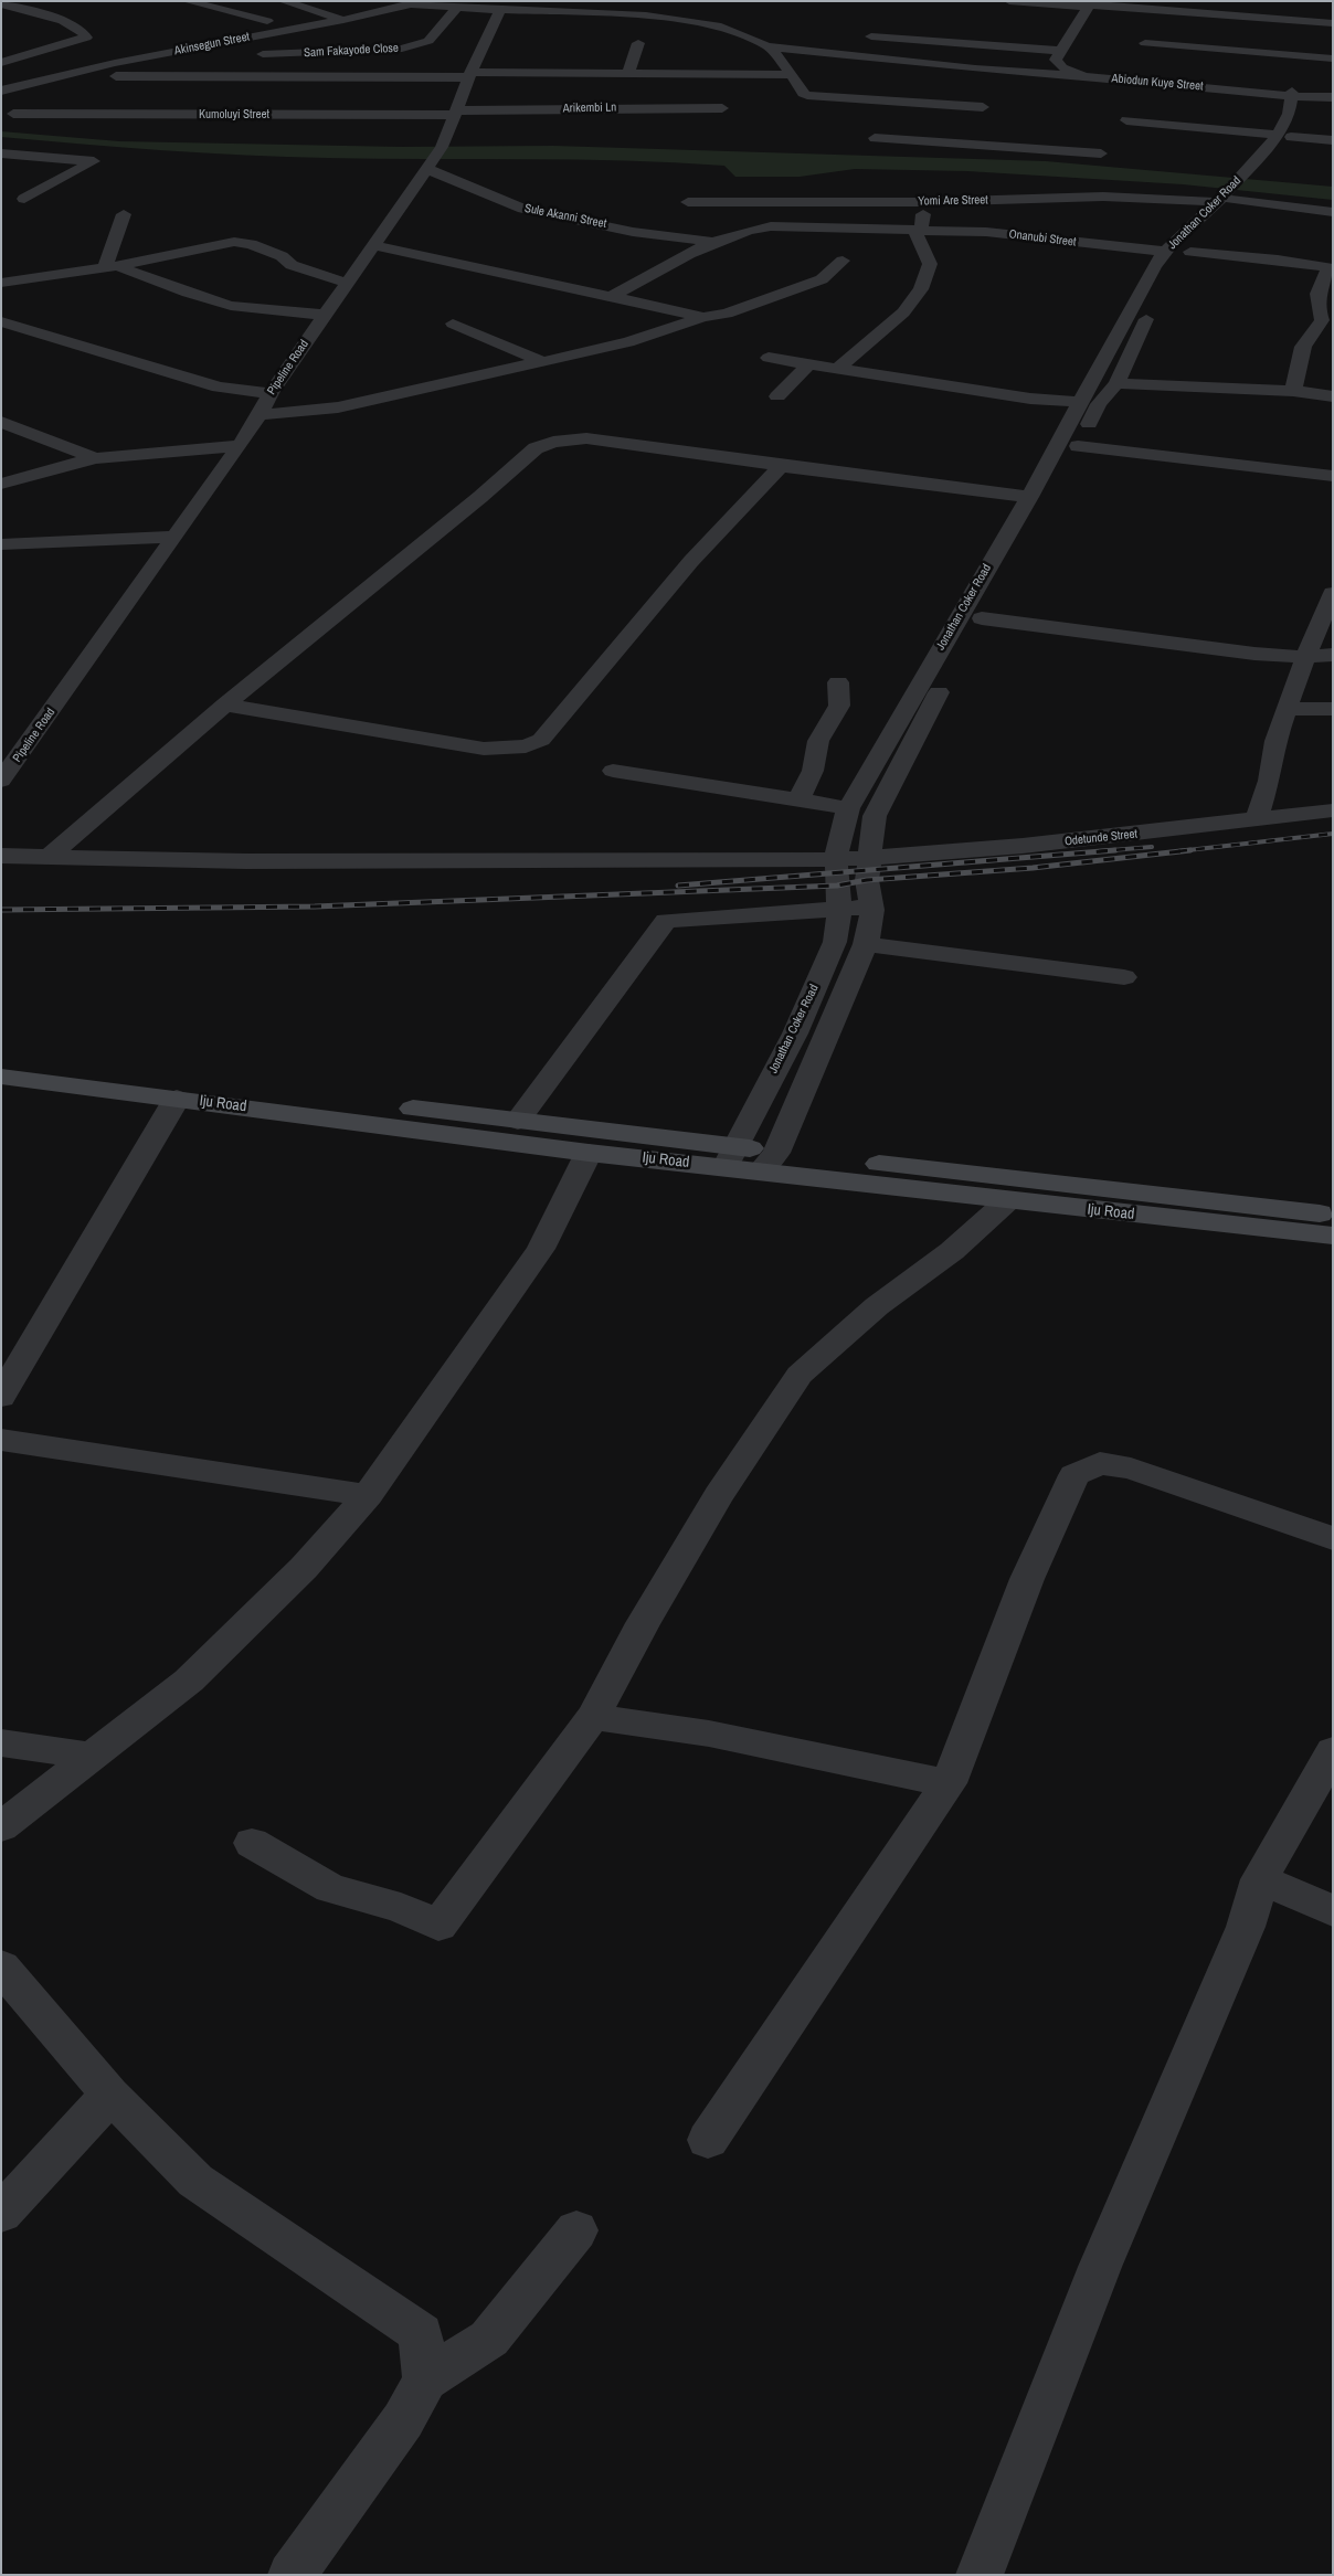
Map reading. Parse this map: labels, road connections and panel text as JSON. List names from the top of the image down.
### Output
{
  "streets": {
    "main road": ["Iju Road"],
    "street": [
      "Akinsegun Street",
      "Sam Fakayode Close",
      "Abiodun Kuye Street",
      "Arikembi Ln",
      "Kumoluyi Street",
      "Yomi Are Street",
      "Jonathan Coker Road",
      "Sule Akanni Street",
      "Onanubi Street",
      "Pipeline Road",
      "Odetunde Street"
    ]
  },
  "crossings": [
    ["Abiodun Kuye Street", "Jonathan Coker Road"],
    ["Arikembi Ln", "Kumoluyi Street"],
    ["Arikembi Ln", "Pipeline Road"],
    ["Kumoluyi Street", "Pipeline Road"],
    ["Yomi Are Street", "Jonathan Coker Road"],
    ["Jonathan Coker Road", "Onanubi Street"],
    ["Jonathan Coker Road", "Odetunde Street"],
    ["Jonathan Coker Road", "Iju Road"],
    ["Sule Akanni Street", "Onanubi Street"],
    ["Sule Akanni Street", "Pipeline Road"]
  ]
}
